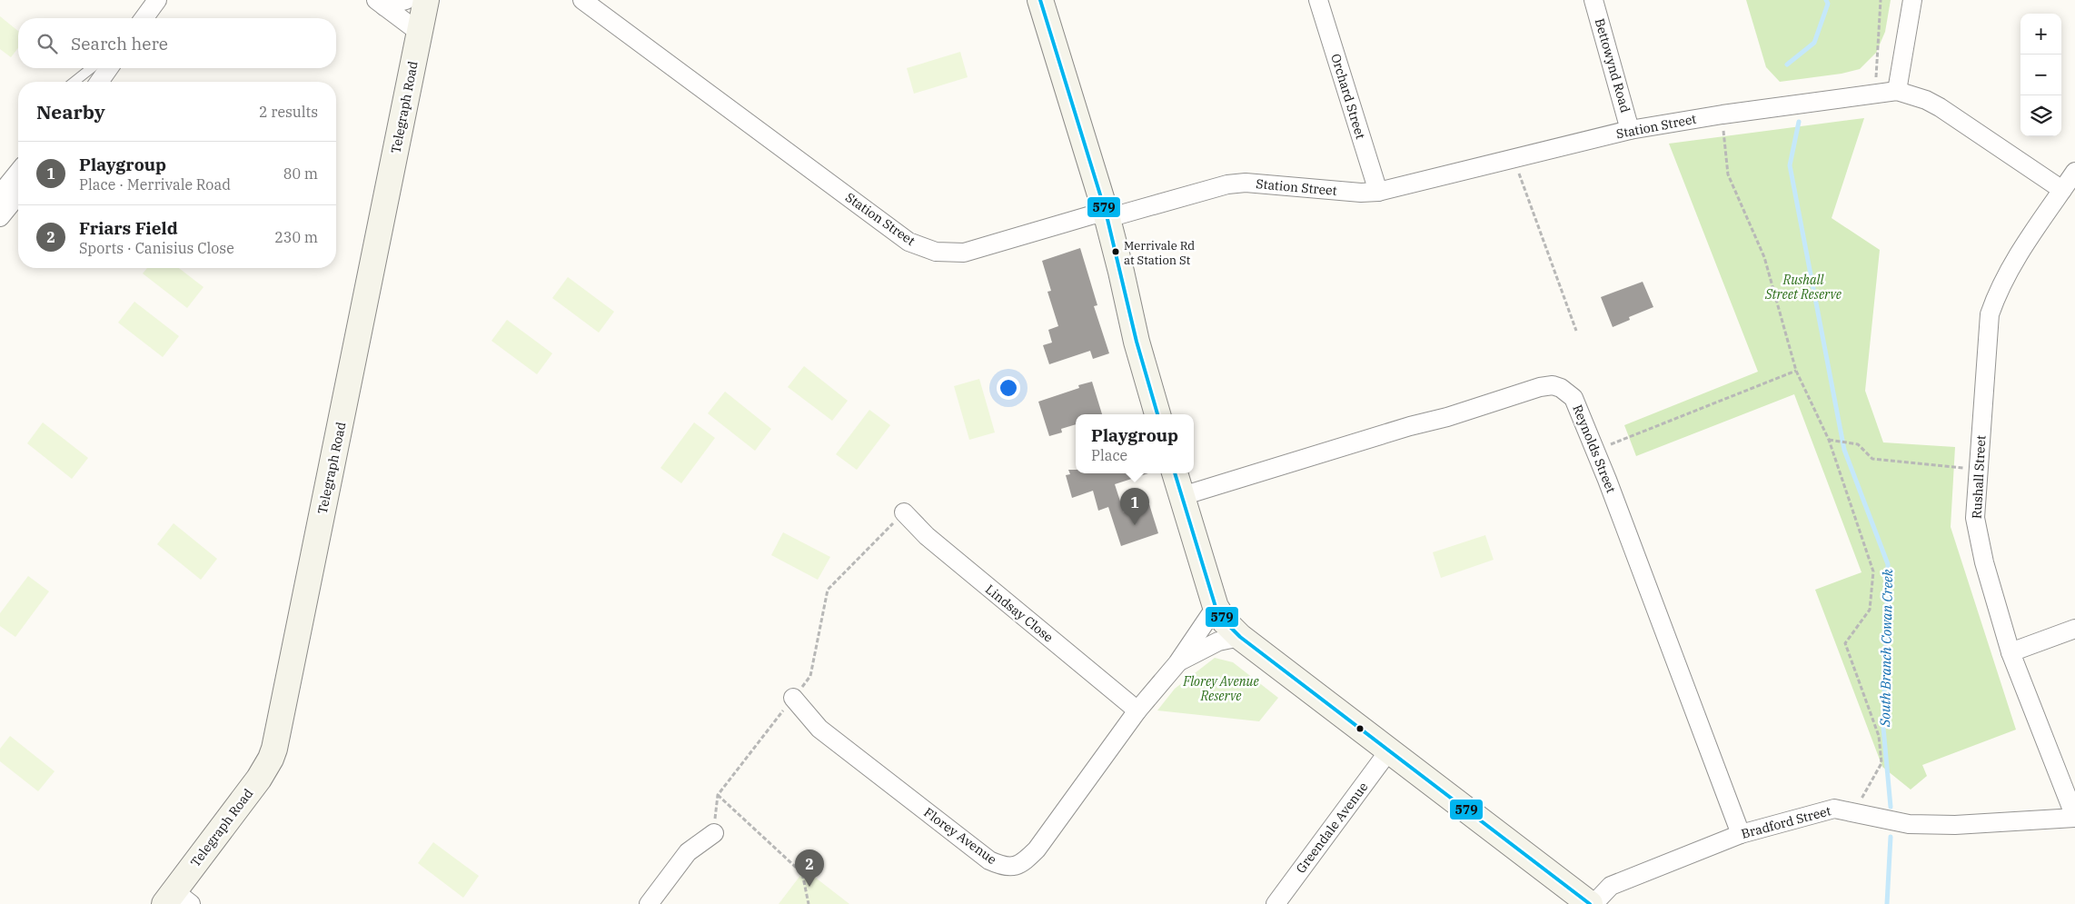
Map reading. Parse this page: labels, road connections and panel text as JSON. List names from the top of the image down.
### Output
{
  "streets": {
    "street": [
      "Bettowynd Road",
      "Orchard Street",
      "Telegraph Road",
      "Station Street",
      "Reynolds Street",
      "Rushall Street",
      "Lindsay Close",
      "Bradford Street",
      "Greendale Avenue",
      "Florey Avenue"
    ]
  },
  "crossings": [
    ["Bettowynd Road", "Station Street"],
    ["Orchard Street", "Station Street"],
    ["Station Street", "Rushall Street"],
    ["Reynolds Street", "Bradford Street"],
    ["Rushall Street", "Bradford Street"],
    ["Lindsay Close", "Florey Avenue"]
  ],
  "water": ["South Branch Cowan Creek"],
  "parks": ["Rushall Street Reserve", "Florey Avenue Reserve"],
  "places": ["Merrivale Rd at Station St"],
  "lines": ["transit line 579"],
  "page": {
    "map_buttons": ["+", "−"],
    "search": "Search here",
    "heading": ["Nearby", "2 results"],
    "list": [
      {
        "mark": "1",
        "name": "Playgroup",
        "note": "Place · Merrivale Road",
        "value": "80 m"
      },
      {
        "mark": "2",
        "name": "Friars Field",
        "note": "Sports · Canisius Close",
        "value": "230 m"
      }
    ],
    "popup": ["Playgroup", "Place"],
    "pins": ["1", "2"]
  }
}
